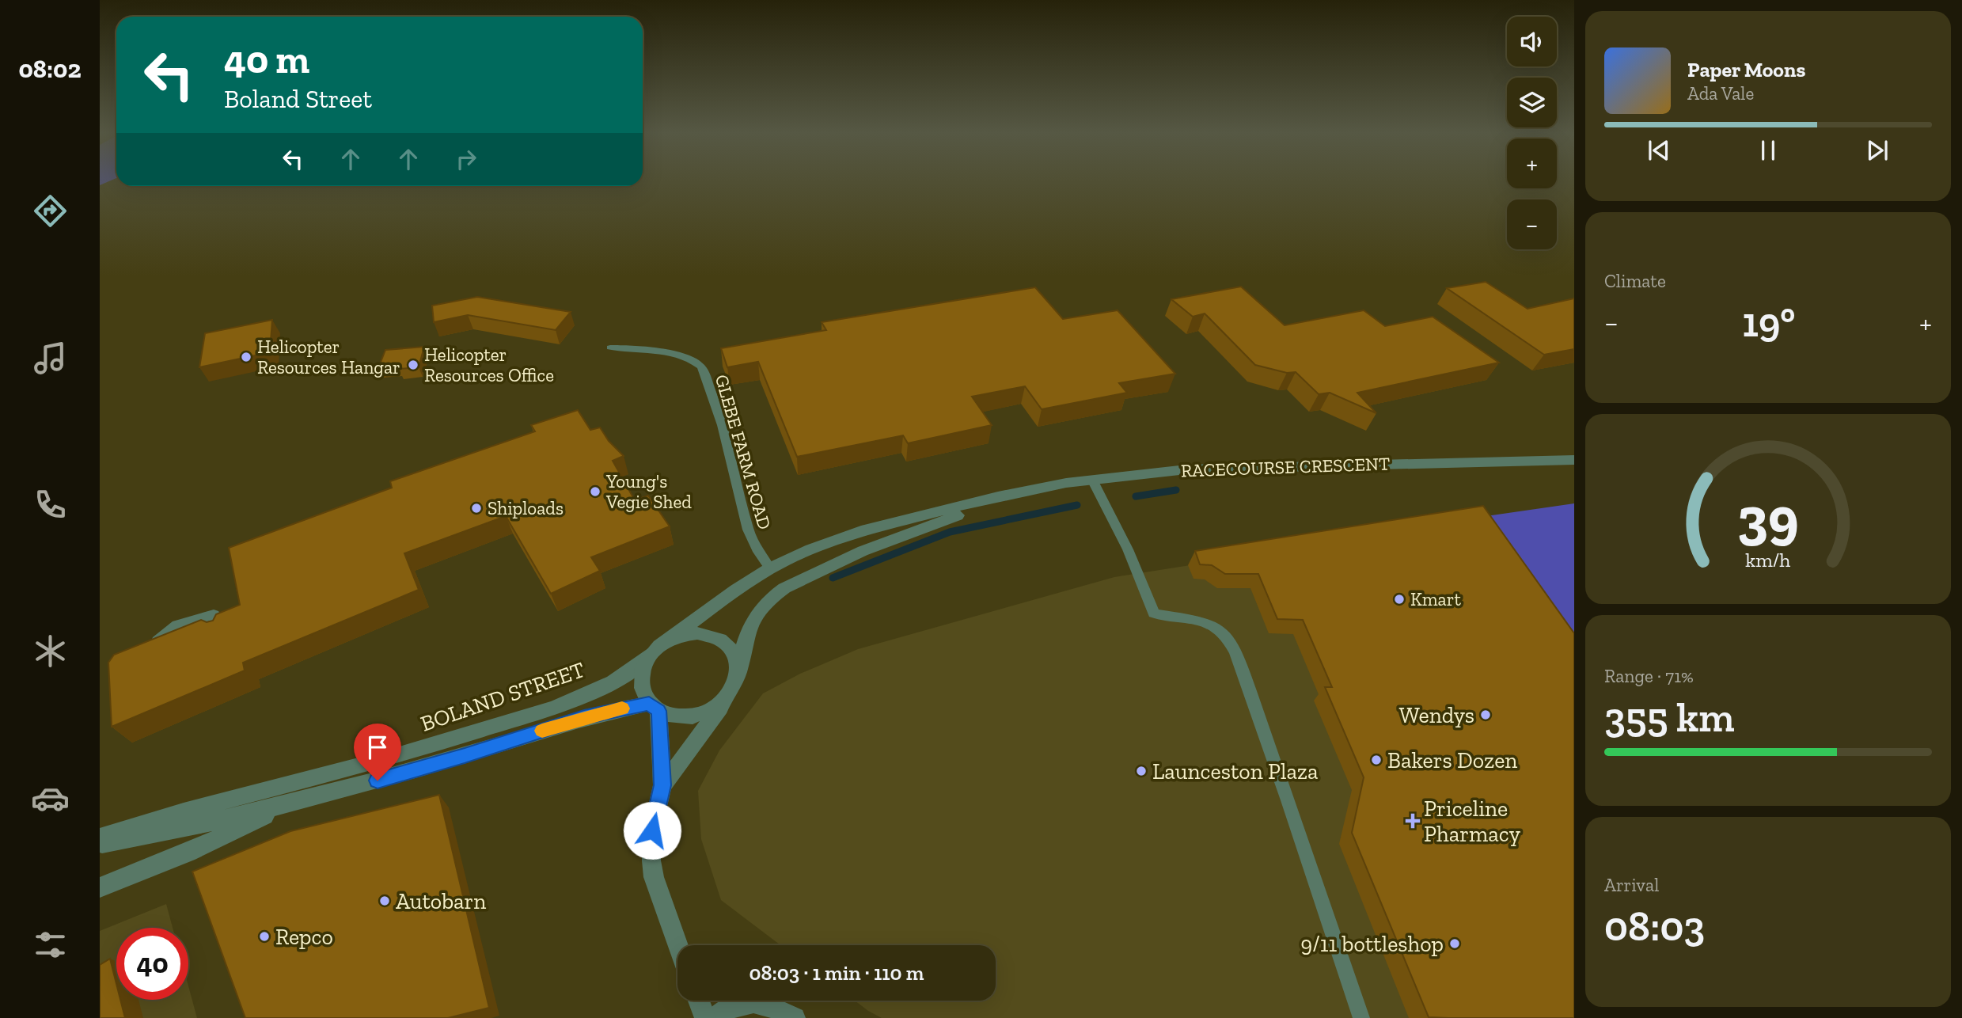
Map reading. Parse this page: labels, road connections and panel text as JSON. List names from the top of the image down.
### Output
{
  "streets": {
    "street": ["RACECOURSE CRESCENT", "BOLAND STREET"],
    "lane": ["GLEBE FARM ROAD"]
  },
  "crossings": [
    ["GLEBE FARM ROAD", "RACECOURSE CRESCENT"],
    ["RACECOURSE CRESCENT", "BOLAND STREET"]
  ],
  "places": {
    "other": [
      "Helicopter Resources Hangar",
      "Helicopter Resources Office",
      "Young's Vegie Shed",
      "Shiploads",
      "Kmart",
      "Wendys",
      "Bakers Dozen",
      "Launceston Plaza",
      "Autobarn",
      "Repco",
      "9/11 bottleshop"
    ],
    "health": ["Priceline Pharmacy"]
  },
  "page": {
    "tabs": "08:02",
    "map_buttons": ["+", "−"],
    "turn": ["40 m", "Boland Street"],
    "song": ["Paper Moons", "Ada Vale"],
    "tile": [
      "Climate",
      ["Range · 71%", "355 km"],
      ["Arrival", "08:03"]
    ],
    "heat": ["−", "19°", "+"],
    "limit": "40",
    "trip": "08:03 · 1 min · 110 m",
    "gauge": ["39", "km/h"]
  }
}
